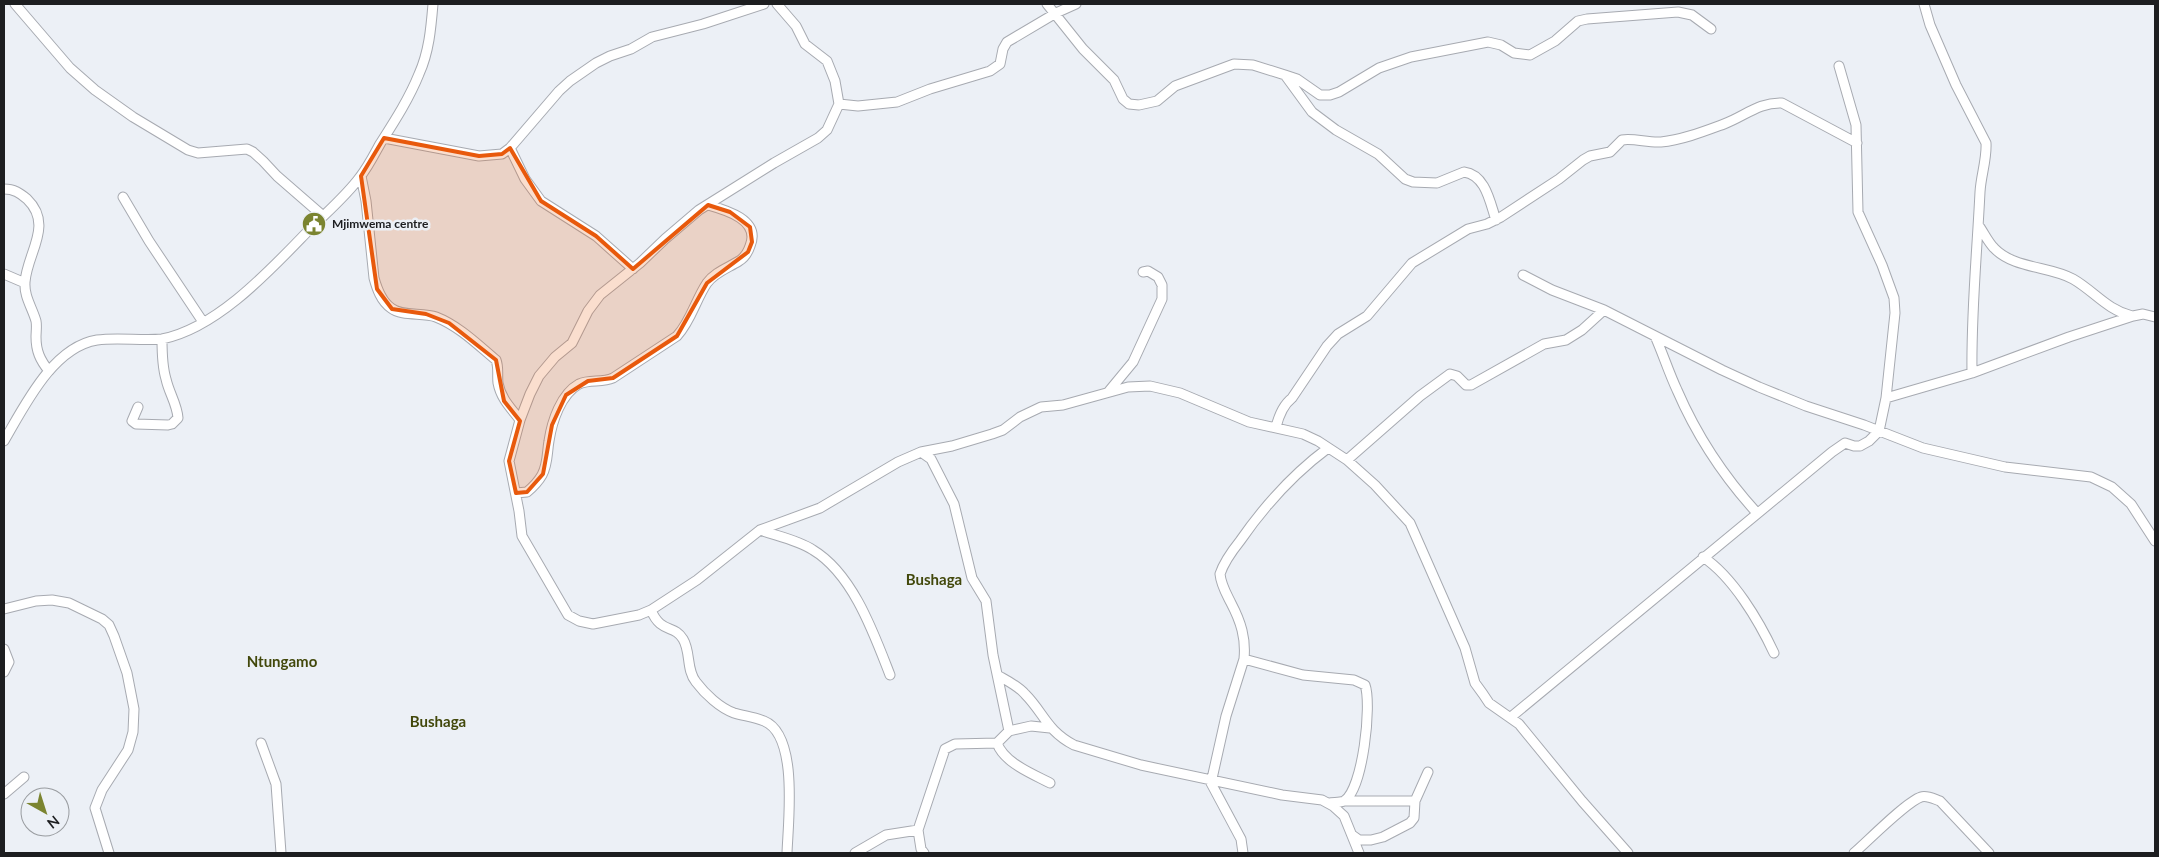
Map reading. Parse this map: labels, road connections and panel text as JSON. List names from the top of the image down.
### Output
{
  "districts": ["Bushaga", "Ntungamo", "Bushaga"],
  "places": {
    "public building": ["Mjimwema centre"]
  },
  "north": "bottom right"
}
